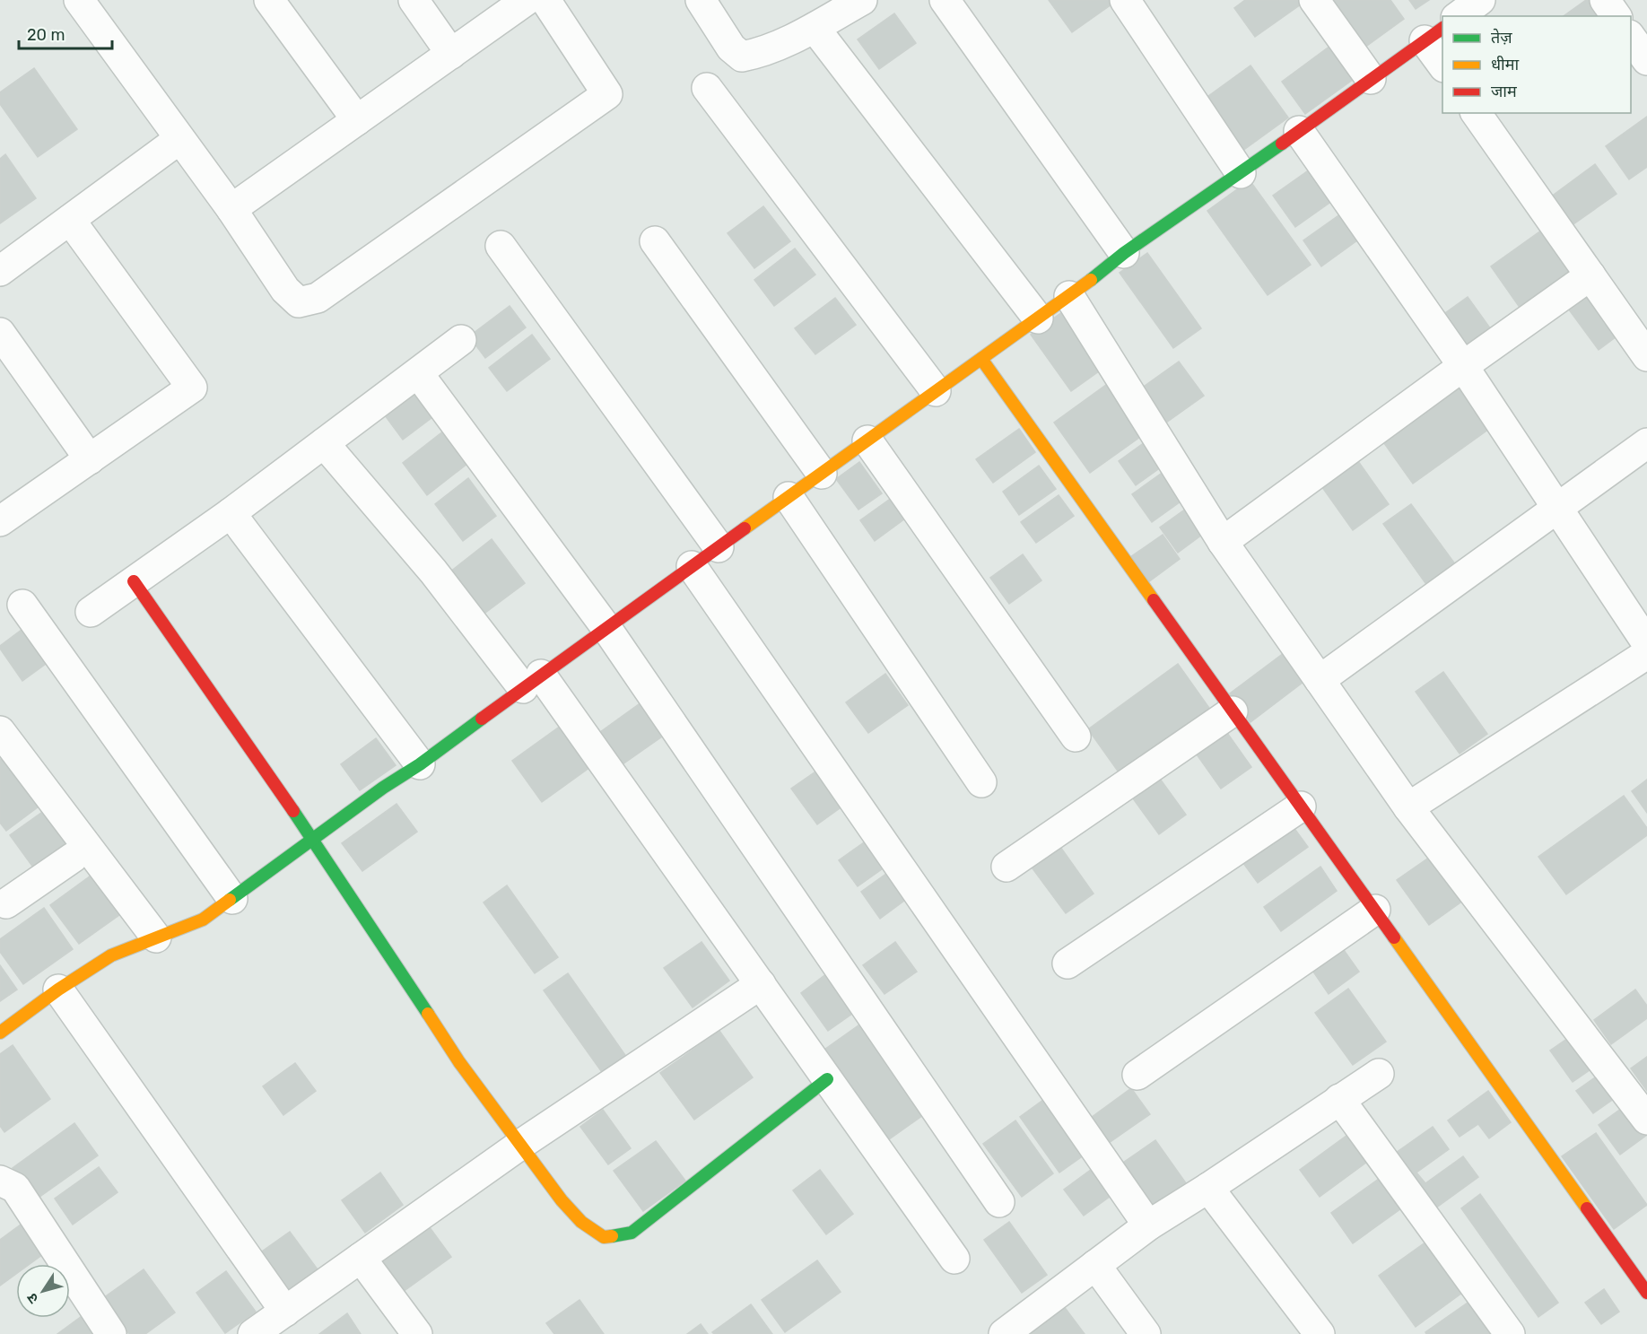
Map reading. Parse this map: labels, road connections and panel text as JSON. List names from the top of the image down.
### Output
{
  "legend": ["तेज़", "धीमा", "जाम"],
  "scale_bar": "20 m",
  "north": "bottom left"
}
